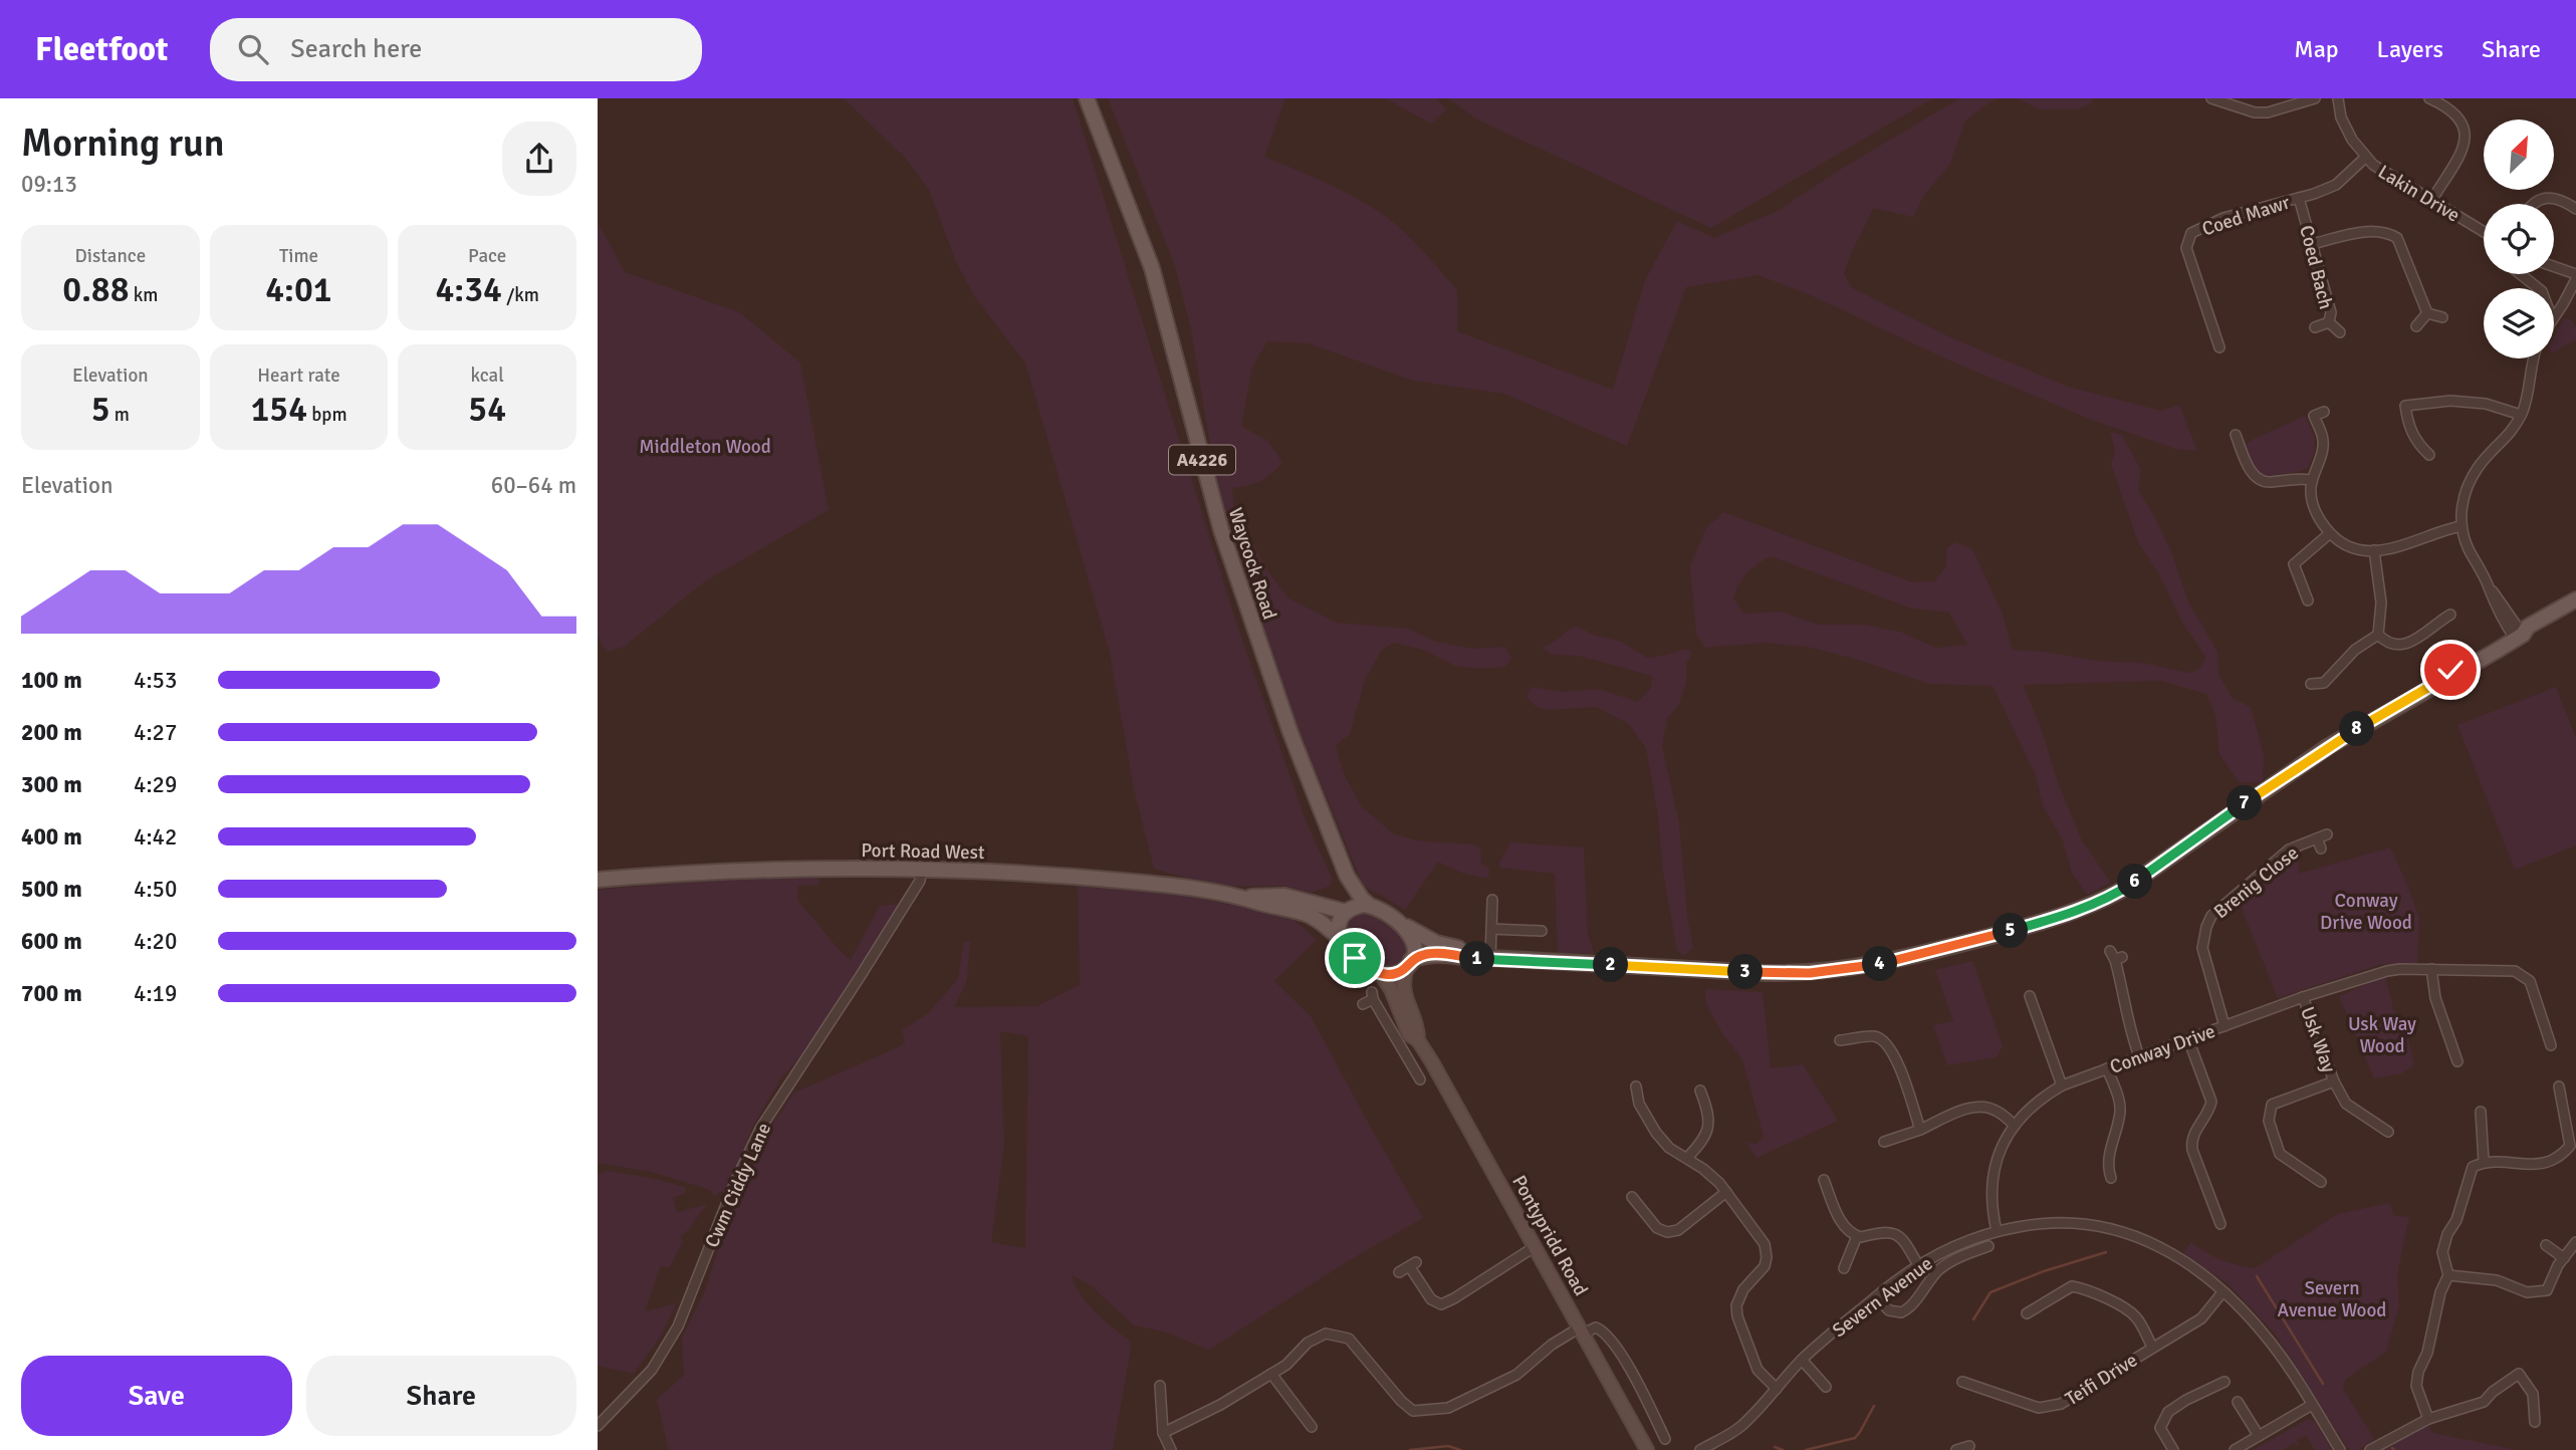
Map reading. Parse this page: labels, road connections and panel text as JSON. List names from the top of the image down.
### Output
{
  "streets": {
    "main road": [
      "A4226",
      "Waycock Road",
      "Port Road West",
      "Pontypridd Road"
    ],
    "street": [
      "Lakin Drive",
      "Coed Mawr",
      "Coed Bach",
      "Brenig Close",
      "Usk Way",
      "Conway Drive",
      "Cwm Ciddy Lane",
      "Severn Avenue",
      "Teifi Drive"
    ]
  },
  "crossings": [
    ["Lakin Drive", "Coed Mawr"],
    ["Coed Mawr", "Coed Bach"],
    ["Waycock Road", "Port Road West"],
    ["Waycock Road", "Pontypridd Road"],
    ["Port Road West", "Cwm Ciddy Lane"],
    ["Port Road West", "Pontypridd Road"],
    ["Brenig Close", "Conway Drive"],
    ["Usk Way", "Conway Drive"],
    ["Conway Drive", "Severn Avenue"],
    ["Severn Avenue", "Teifi Drive"]
  ],
  "parks": [
    "Middleton Wood",
    "Conway Drive Wood",
    "Usk Way Wood",
    "Severn Avenue Wood"
  ],
  "north": "top right",
  "page": {
    "header": "Fleetfoot",
    "search": "Search here",
    "nav": ["Map", "Layers", "Share"],
    "heading": ["Morning run", "09:13"],
    "stats": [
      ["Distance", "0.88 km"],
      ["Time", "4:01"],
      ["Pace", "4:34 /km"],
      ["Elevation", "5 m"],
      ["Heart rate", "154 bpm"],
      ["kcal", "54"]
    ],
    "chart": ["Elevation", "60–64 m"],
    "list": [
      {
        "name": "100 m",
        "note": "4:53"
      },
      {
        "name": "200 m",
        "note": "4:27"
      },
      {
        "name": "300 m",
        "note": "4:29"
      },
      {
        "name": "400 m",
        "note": "4:42"
      },
      {
        "name": "500 m",
        "note": "4:50"
      },
      {
        "name": "600 m",
        "note": "4:20"
      },
      {
        "name": "700 m",
        "note": "4:19"
      }
    ],
    "pins": [
      "8",
      "7",
      "6",
      "5",
      "1",
      "4",
      "2",
      "3"
    ],
    "buttons": ["Save", "Share"]
  }
}
